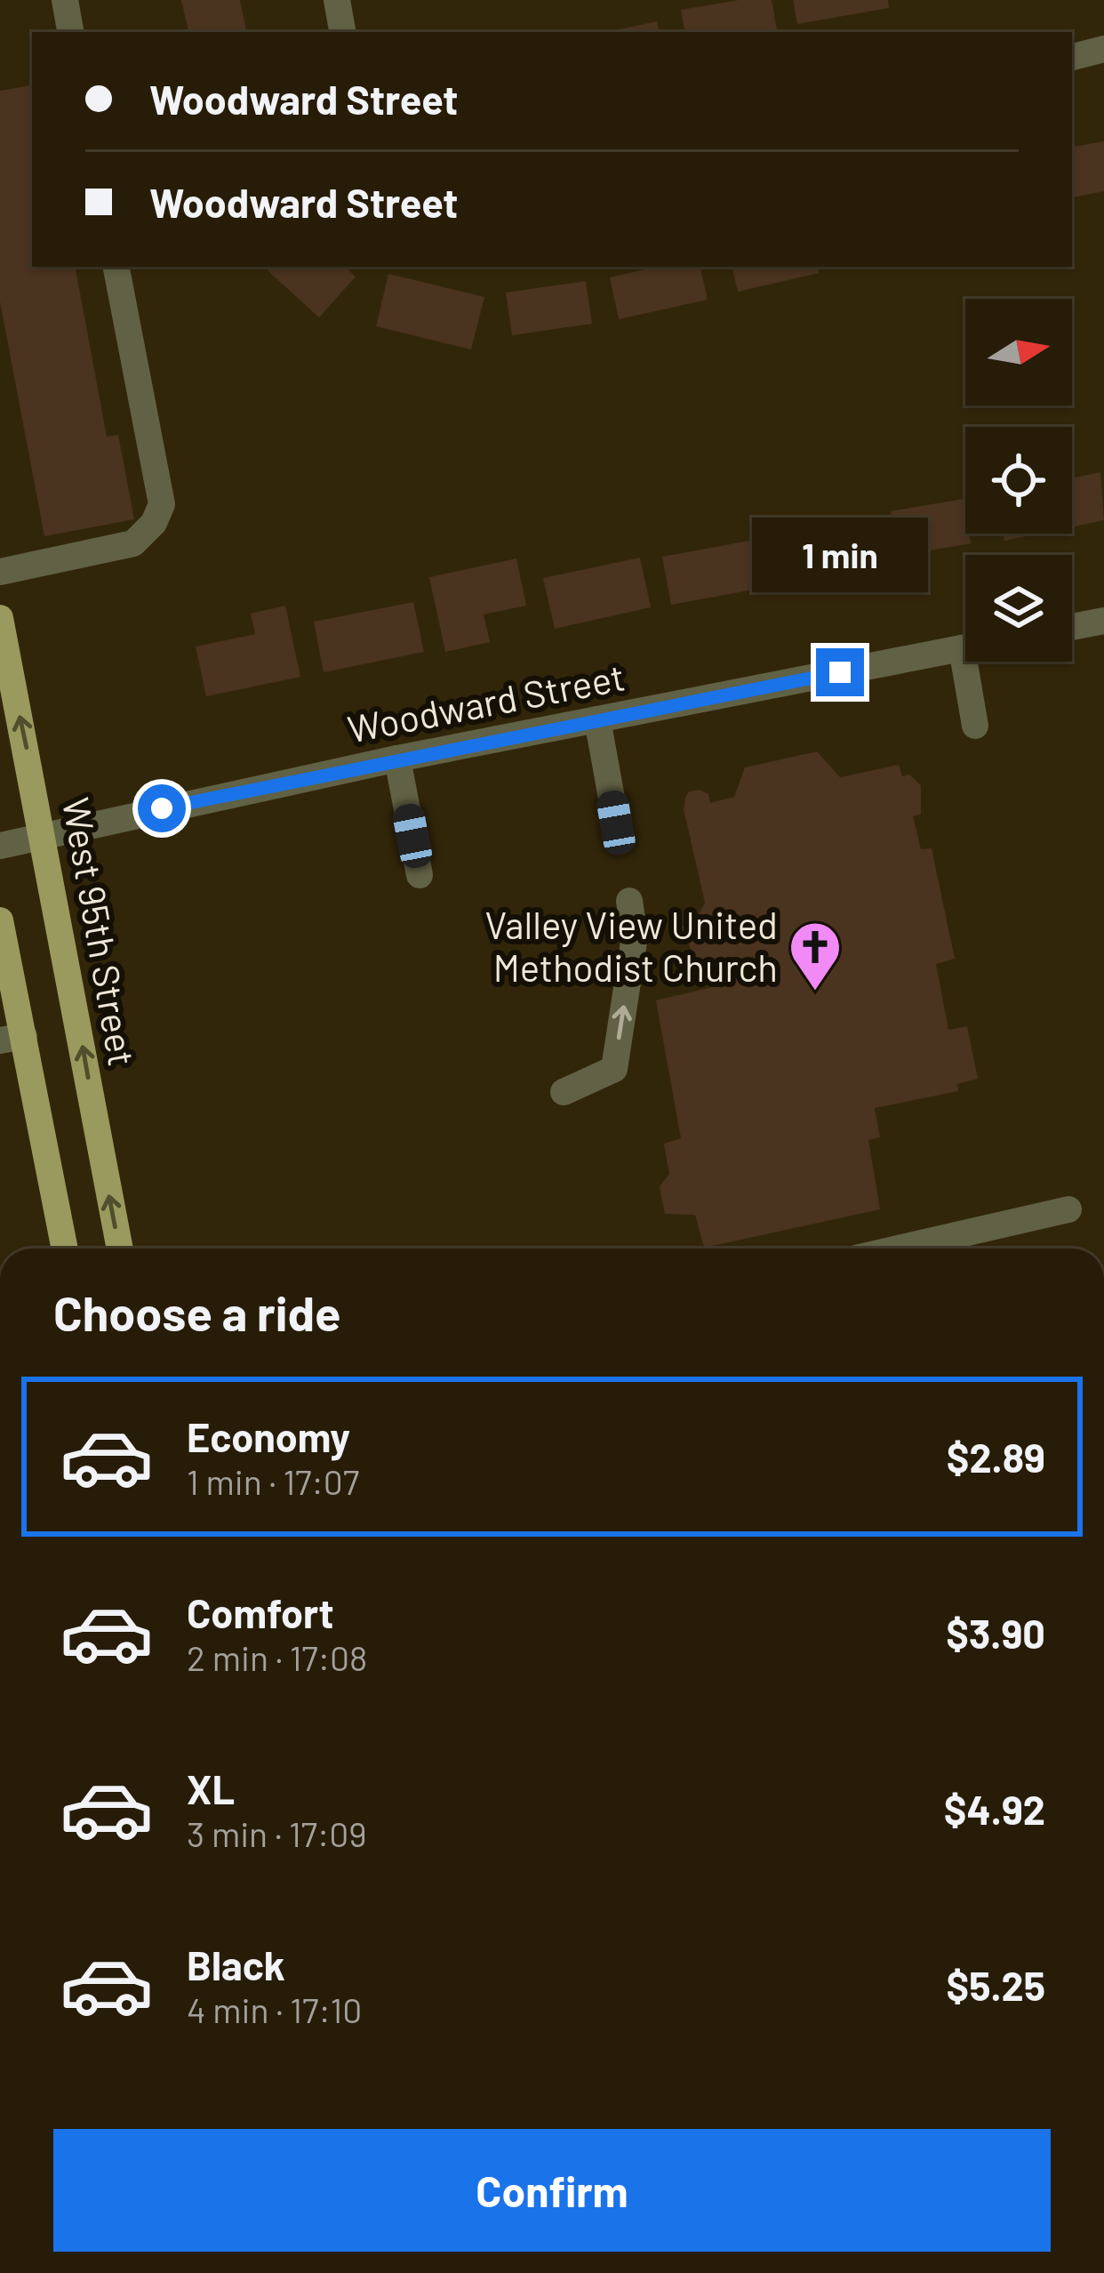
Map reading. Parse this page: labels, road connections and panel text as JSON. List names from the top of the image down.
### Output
{
  "streets": {
    "main road": ["West 95th Street"],
    "street": ["Woodward Street"]
  },
  "crossings": [
    ["Woodward Street", "West 95th Street"]
  ],
  "places": {
    "church": ["Valley View United Methodist Church"]
  },
  "north": "right",
  "page": {
    "banner": ["Woodward Street", "Woodward Street"],
    "bubble": "1 min",
    "heading": "Choose a ride",
    "list": [
      {
        "name": "Economy",
        "note": "1 min · 17:07",
        "value": "$2.89"
      },
      {
        "name": "Comfort",
        "note": "2 min · 17:08",
        "value": "$3.90"
      },
      {
        "name": "XL",
        "note": "3 min · 17:09",
        "value": "$4.92"
      },
      {
        "name": "Black",
        "note": "4 min · 17:10",
        "value": "$5.25"
      }
    ],
    "buttons": "Confirm"
  }
}
